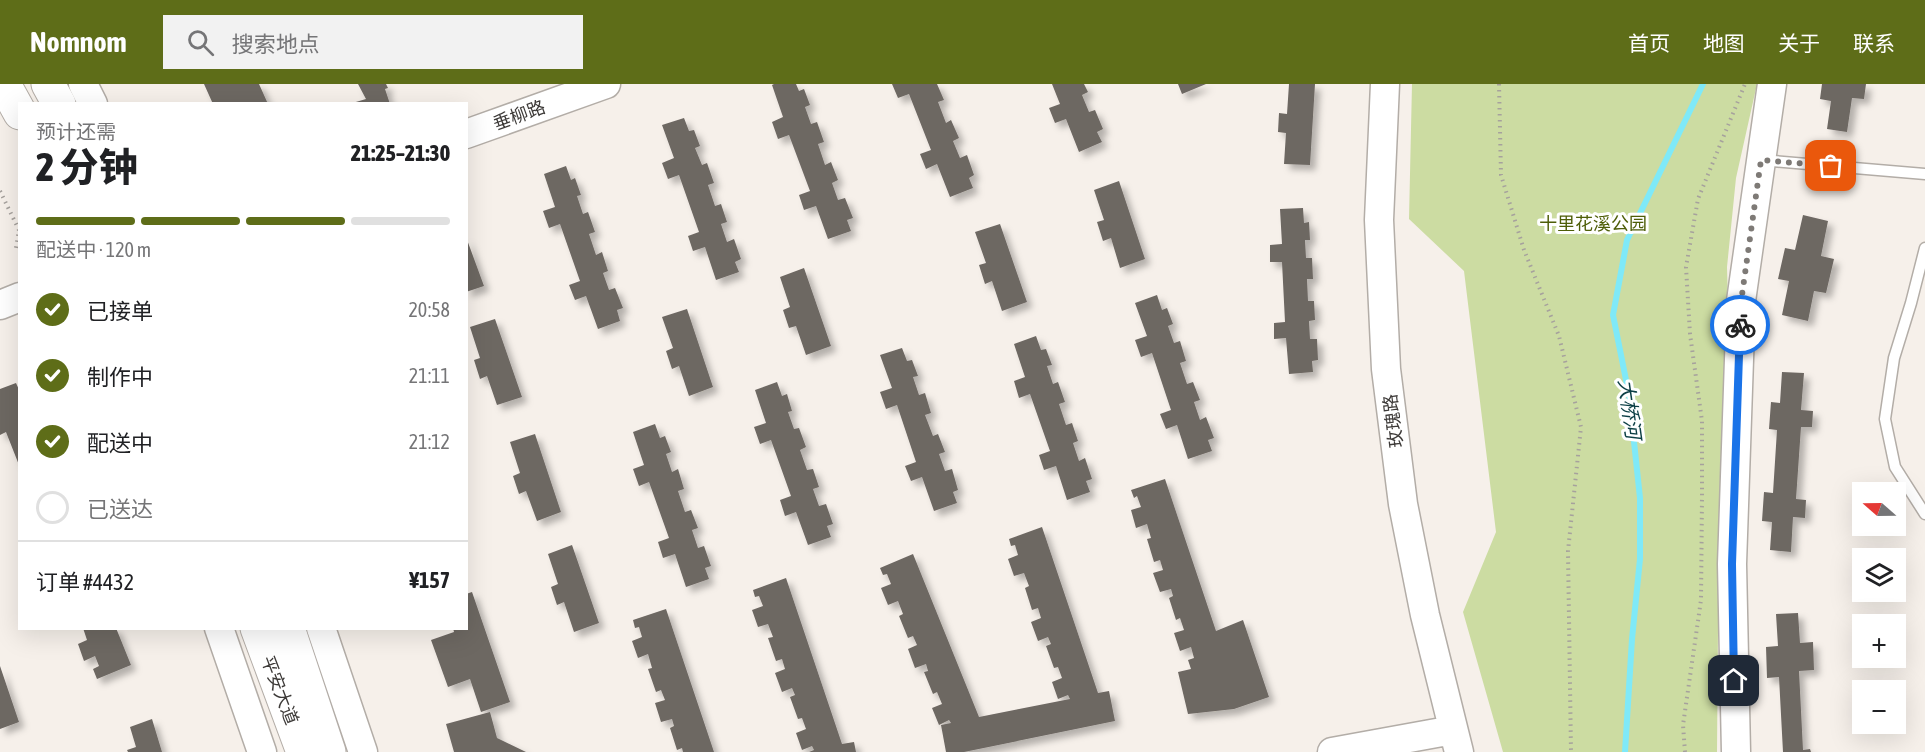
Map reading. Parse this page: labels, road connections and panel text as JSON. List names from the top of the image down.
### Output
{
  "streets": {
    "main road": ["平安大道"],
    "street": ["垂柳路", "玫瑰路"]
  },
  "water": ["大桥河"],
  "parks": ["十里花溪公园"],
  "north": "left",
  "page": {
    "header": "Nomnom",
    "search": "搜索地点",
    "nav": [
      "首页",
      "地图",
      "关于",
      "联系"
    ],
    "heading": ["2 分钟", "预计还需", "21:25–21:30"],
    "panel": ["订单 #4432", "¥157"],
    "bar": "配送中 · 120 m",
    "list": [
      ["已接单", "20:58"],
      ["制作中", "21:11"],
      ["配送中", "21:12"],
      "已送达"
    ],
    "map_buttons": ["+", "−"]
  }
}
